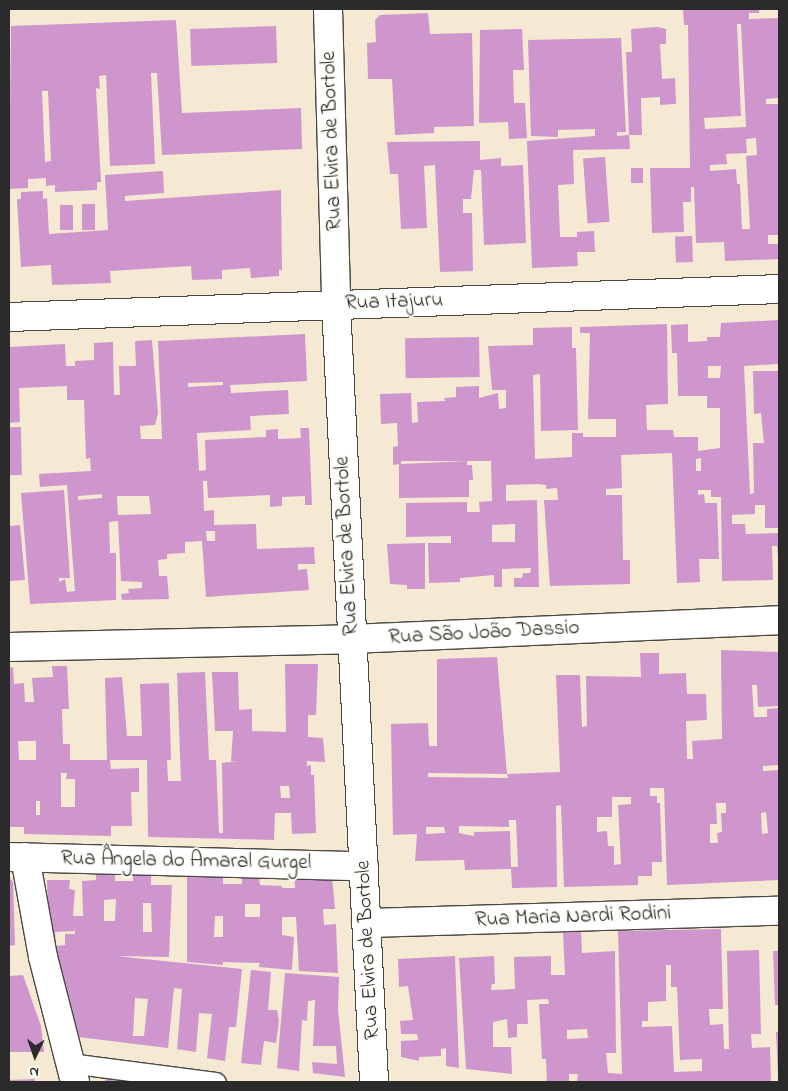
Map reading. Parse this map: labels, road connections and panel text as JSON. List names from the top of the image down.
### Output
{
  "streets": {
    "street": [
      "Rua Elvira de Bortole",
      "Rua Itajuru",
      "Rua São João Dassio",
      "Rua Ângela do Amaral Gurgel",
      "Rua Maria Nardi Rodini"
    ]
  },
  "crossings": [
    ["Rua Elvira de Bortole", "Rua Itajuru"],
    ["Rua Elvira de Bortole", "Rua São João Dassio"],
    ["Rua Elvira de Bortole", "Rua Ângela do Amaral Gurgel"],
    ["Rua Elvira de Bortole", "Rua Maria Nardi Rodini"]
  ],
  "north": "bottom"
}
